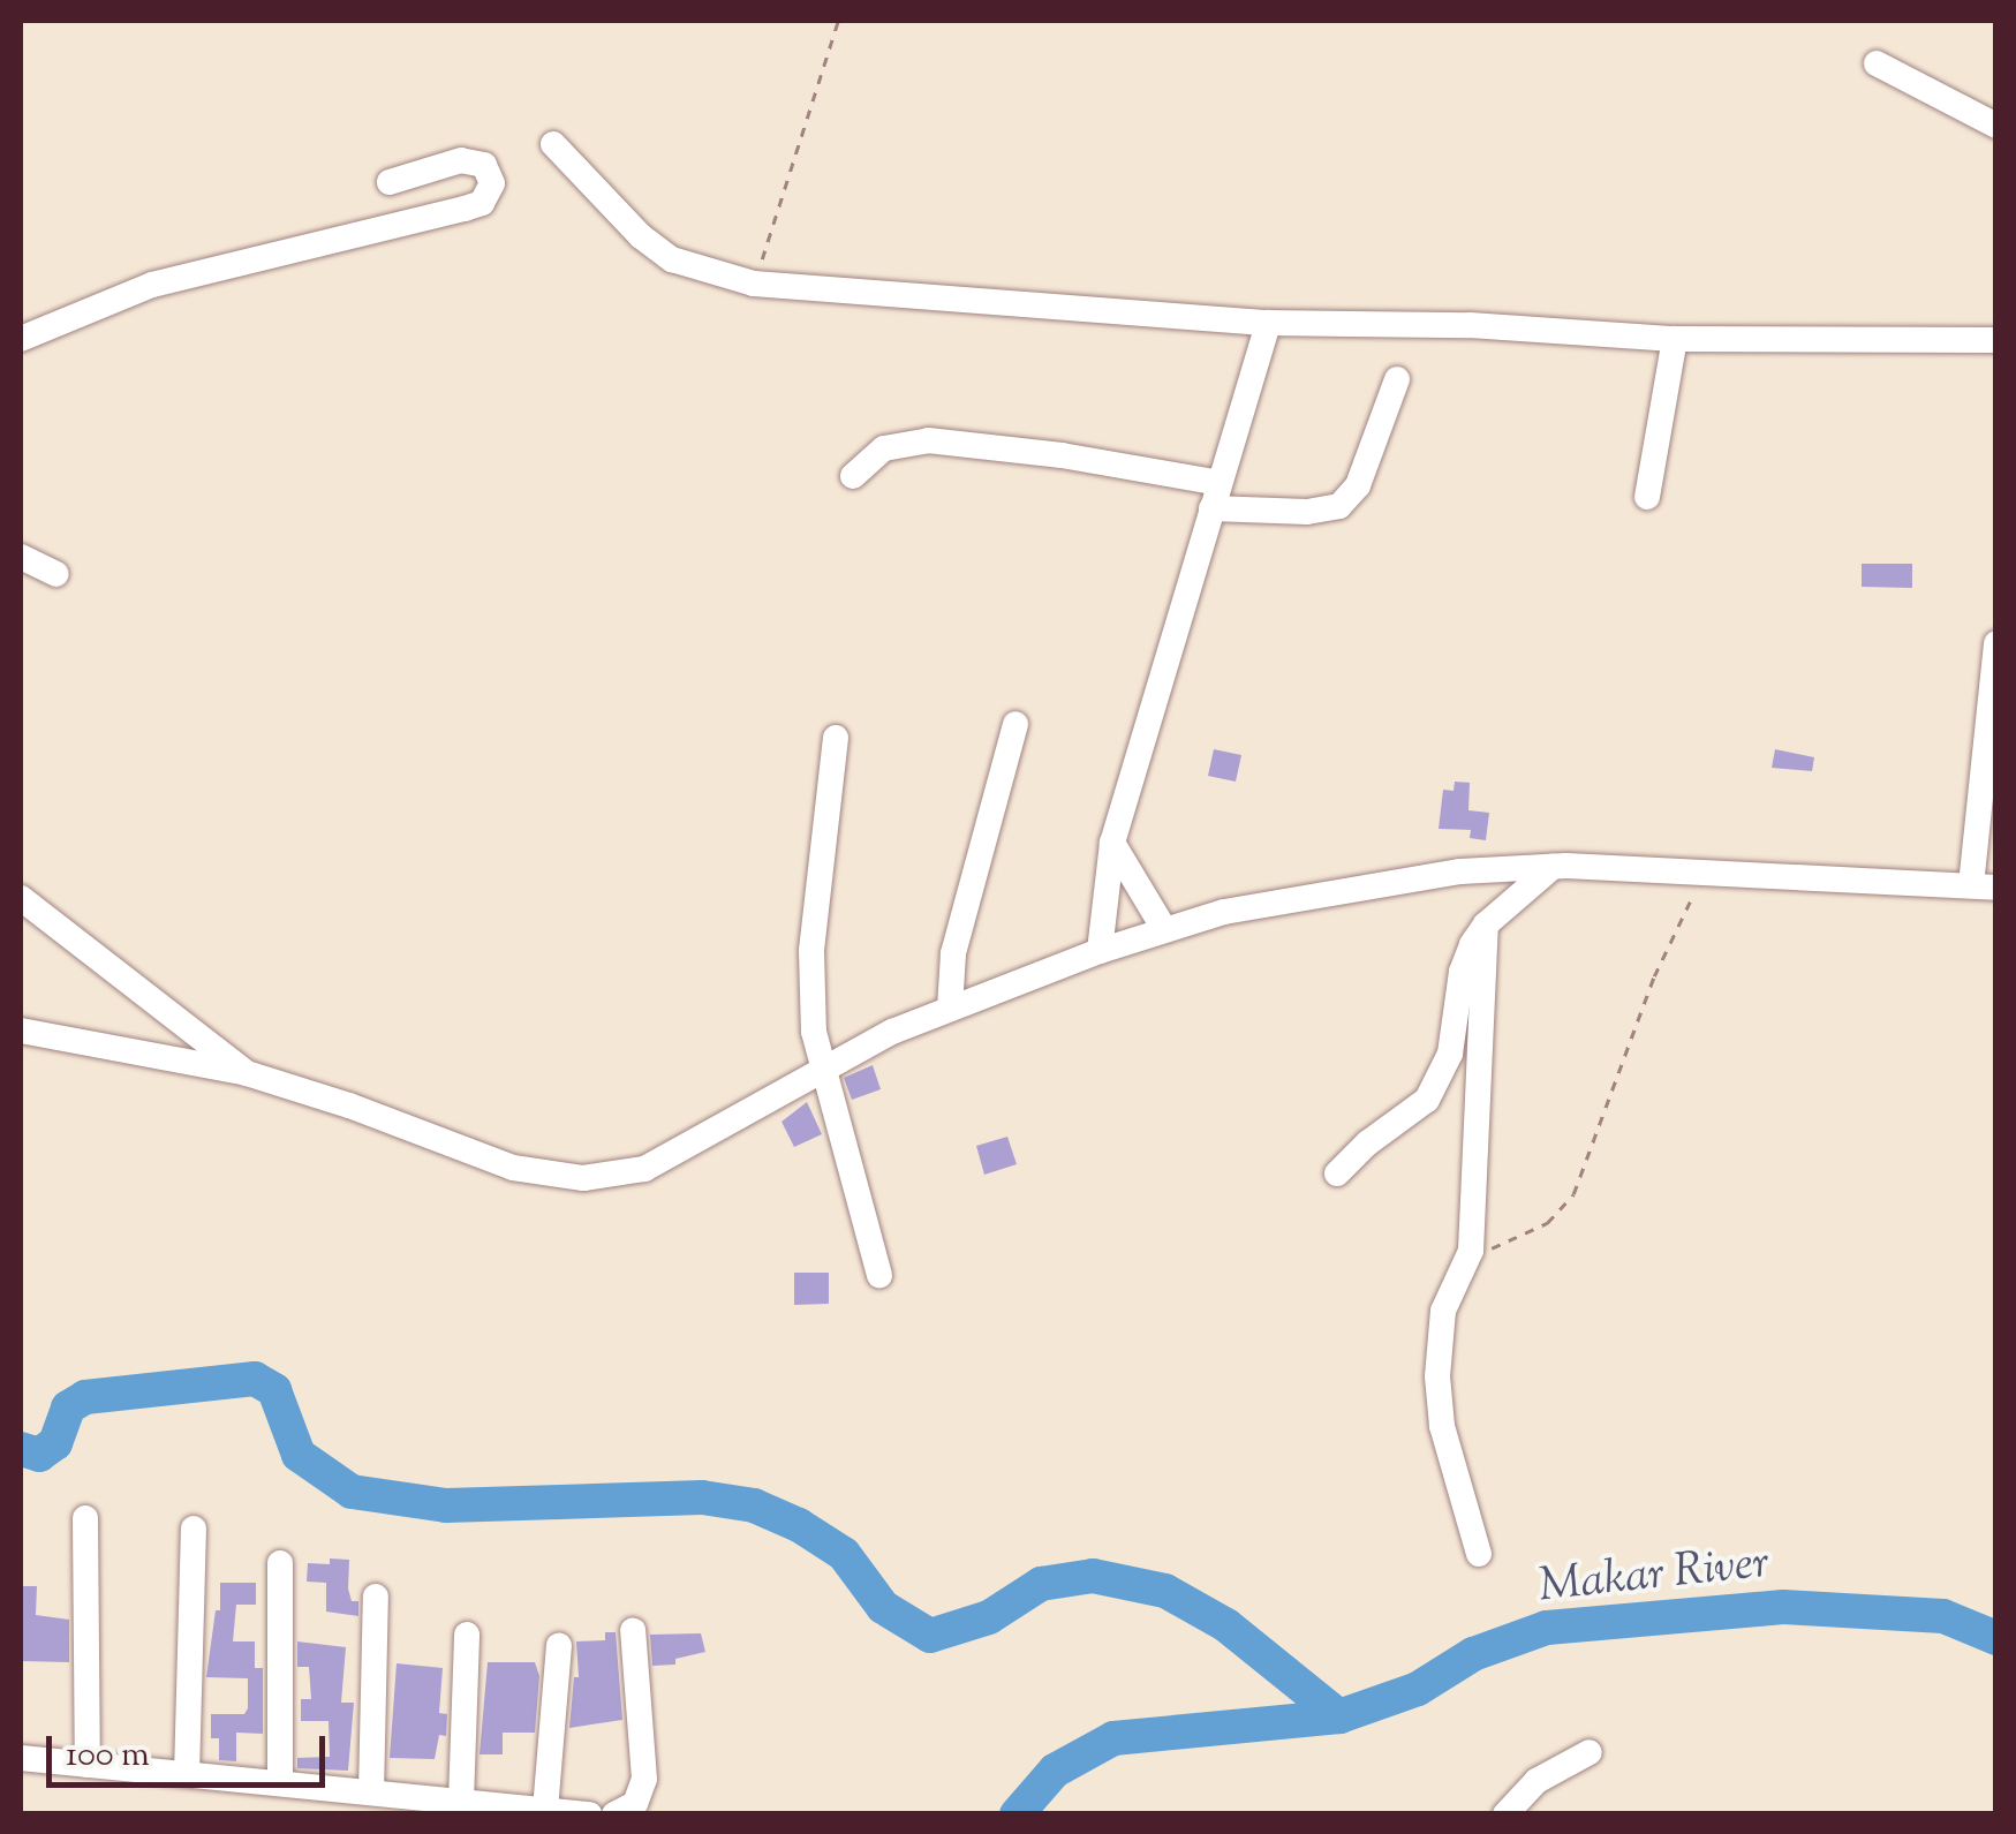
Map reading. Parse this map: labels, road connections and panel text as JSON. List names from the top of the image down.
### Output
{
  "water": ["Makar River"],
  "scale_bar": "100 m"
}
